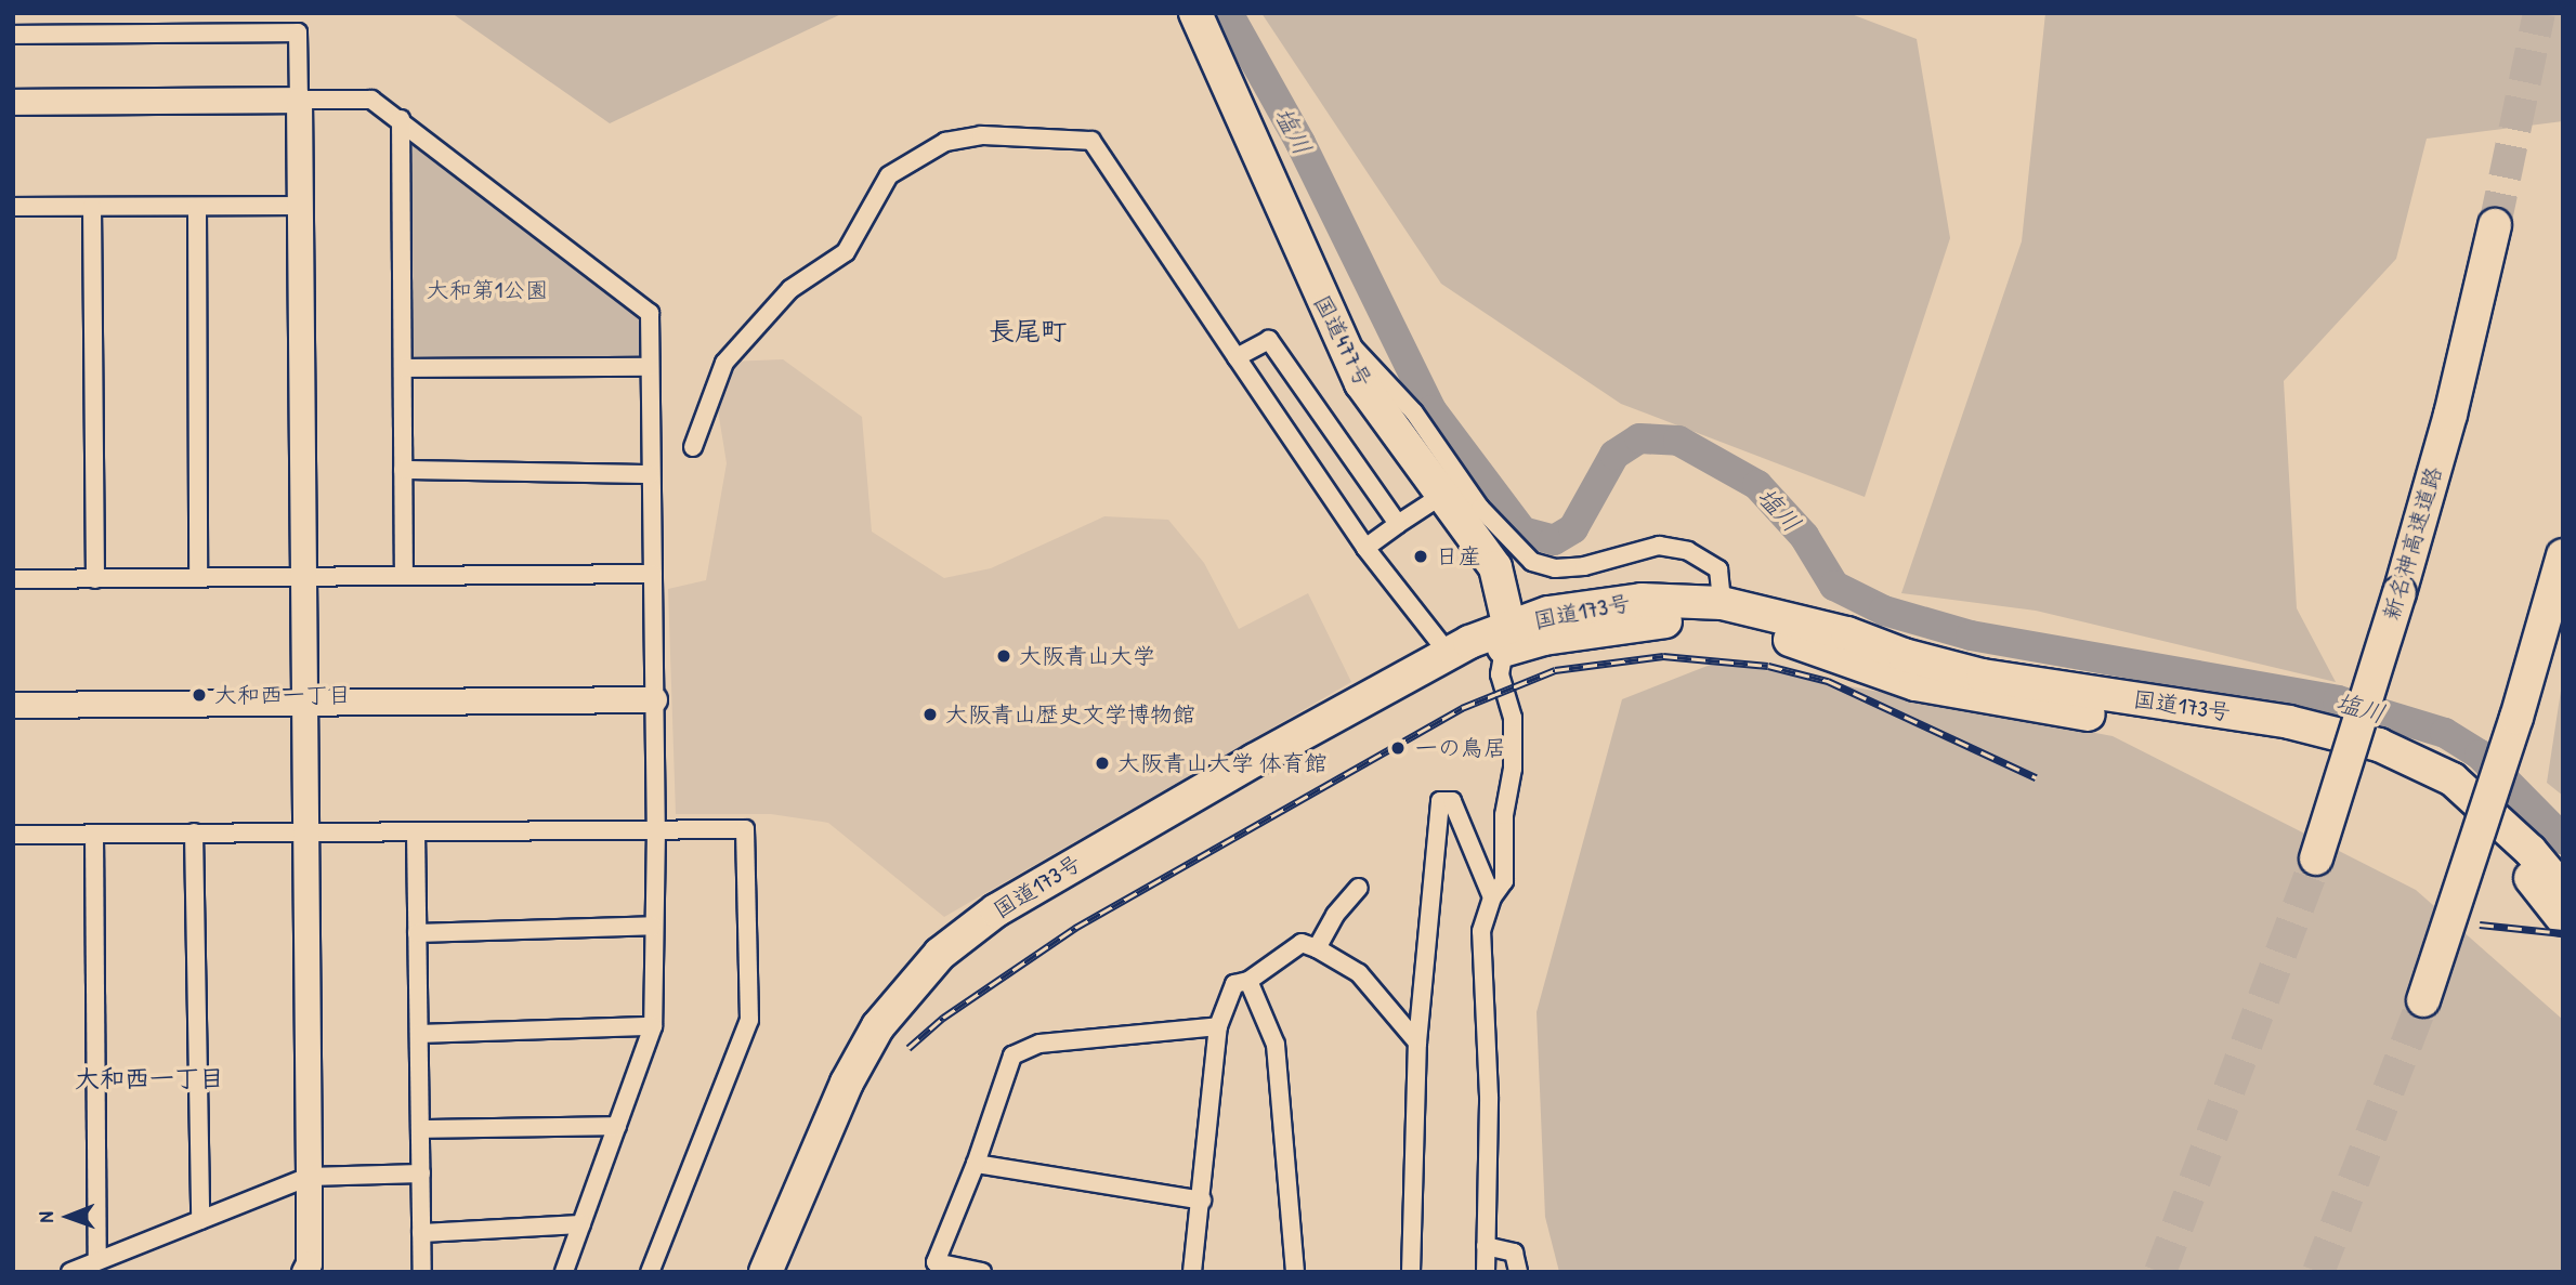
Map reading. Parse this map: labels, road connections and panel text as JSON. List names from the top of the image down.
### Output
{
  "streets": {
    "highway": ["国道477号", "新名神高速道路", "国道173号"]
  },
  "crossings": [
    ["国道477号", "国道173号"]
  ],
  "districts": ["長尾町", "大和西一丁目"],
  "water": ["塩川"],
  "parks": ["大和第1公園"],
  "places": [
    "日産",
    "大阪青山大学",
    "大和西一丁目",
    "大阪青山歴史文学博物館",
    "一の鳥居",
    "大阪青山大学 体育館"
  ],
  "north": "left"
}
